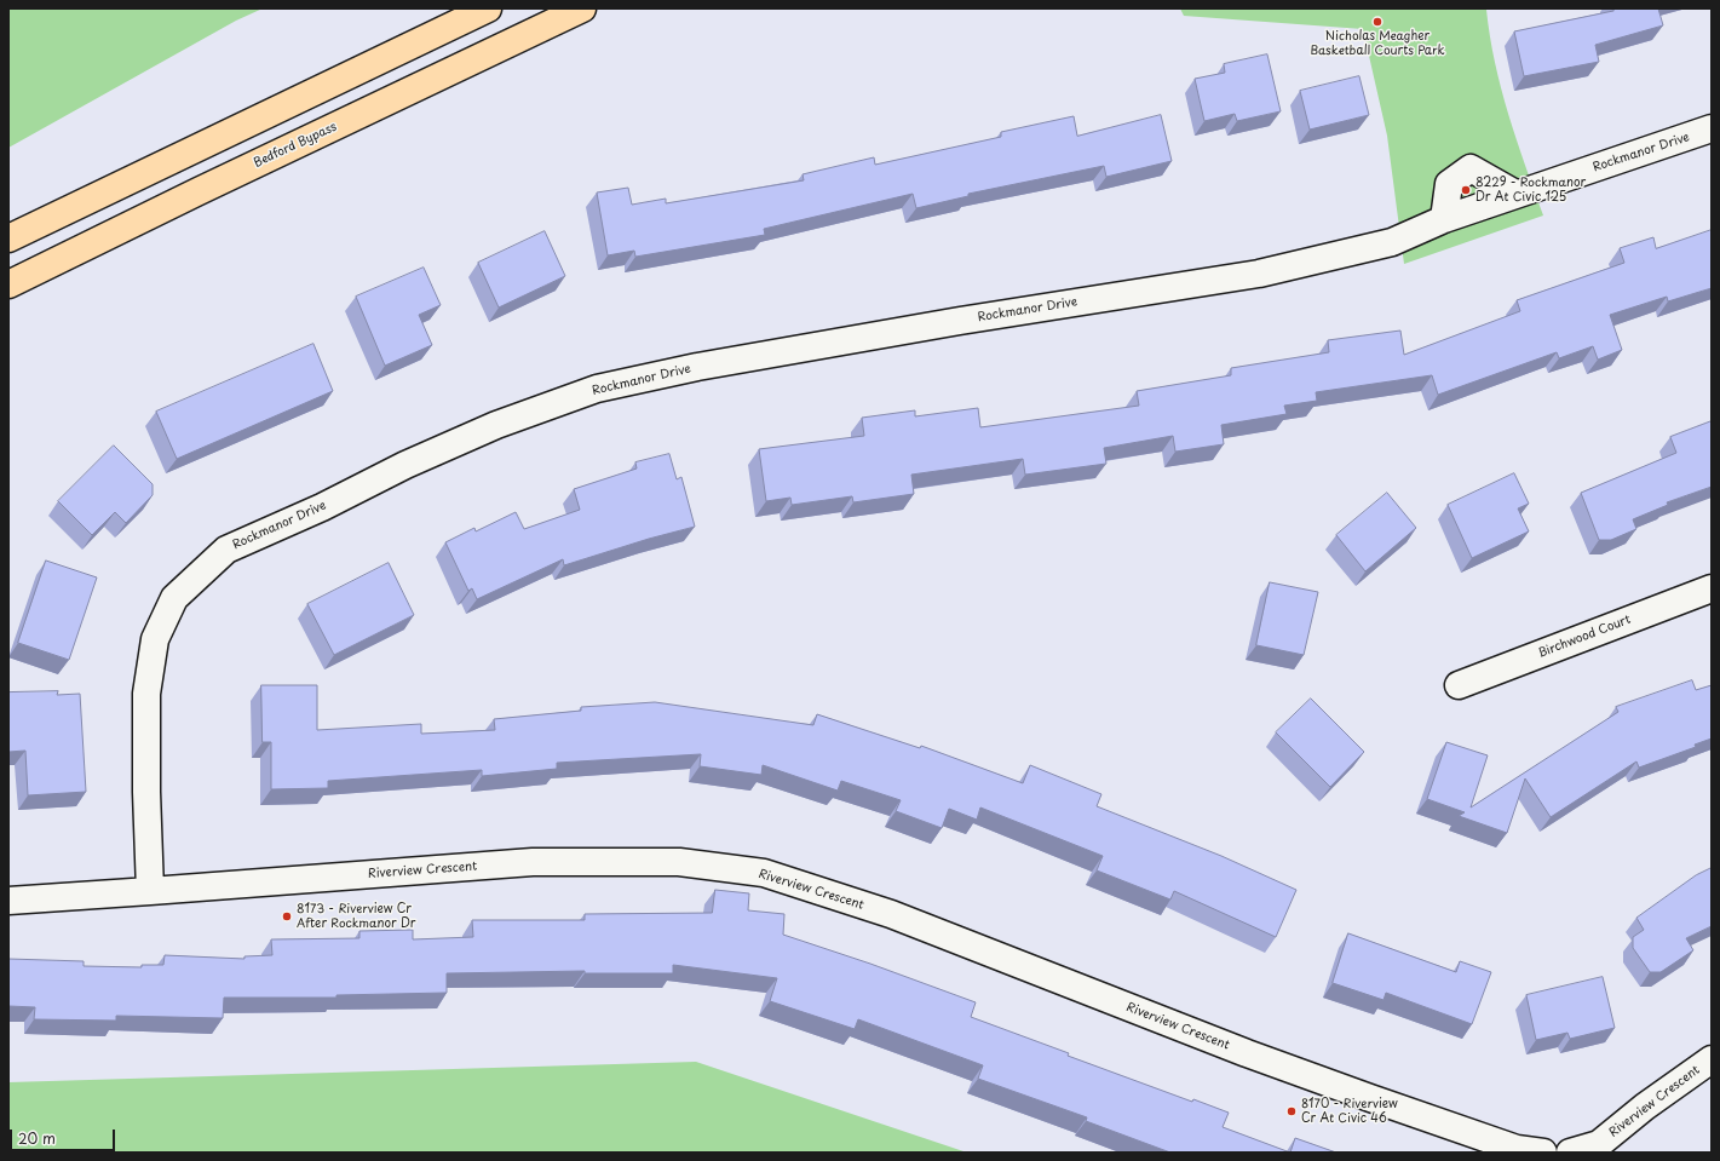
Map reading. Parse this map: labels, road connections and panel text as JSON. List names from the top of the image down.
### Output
{
  "streets": {
    "highway": ["Bedford Bypass"],
    "street": ["Rockmanor Drive", "Birchwood Court", "Riverview Crescent"]
  },
  "crossings": [
    ["Rockmanor Drive", "Riverview Crescent"]
  ],
  "places": [
    "Nicholas Meagher Basketball Courts Park",
    "8229 - Rockmanor Dr At Civic 125",
    "8173 - Riverview Cr After Rockmanor Dr",
    "8170 - Riverview Cr At Civic 46"
  ],
  "scale_bar": "20 m"
}
